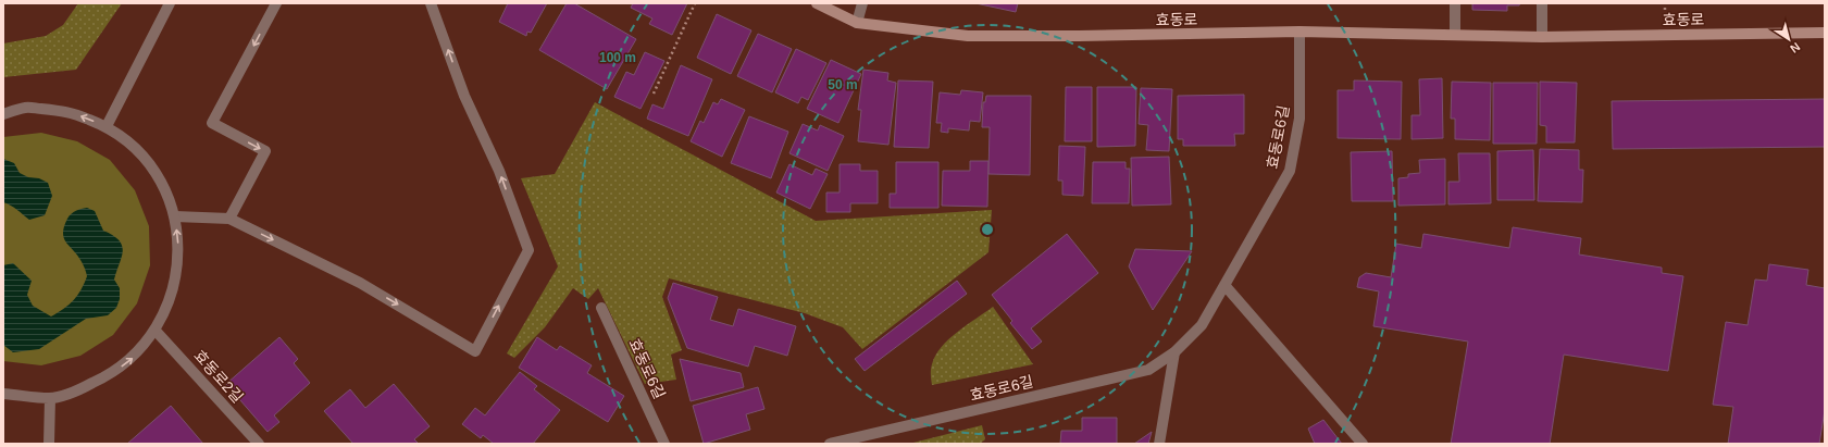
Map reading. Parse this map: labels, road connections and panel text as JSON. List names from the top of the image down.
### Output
{
  "streets": {
    "main road": ["효동로"],
    "street": ["효동로6길", "효동로2길"]
  },
  "crossings": [
    ["효동로", "효동로6길"]
  ],
  "north": "bottom right",
  "rings": ["100 m", "50 m"]
}
